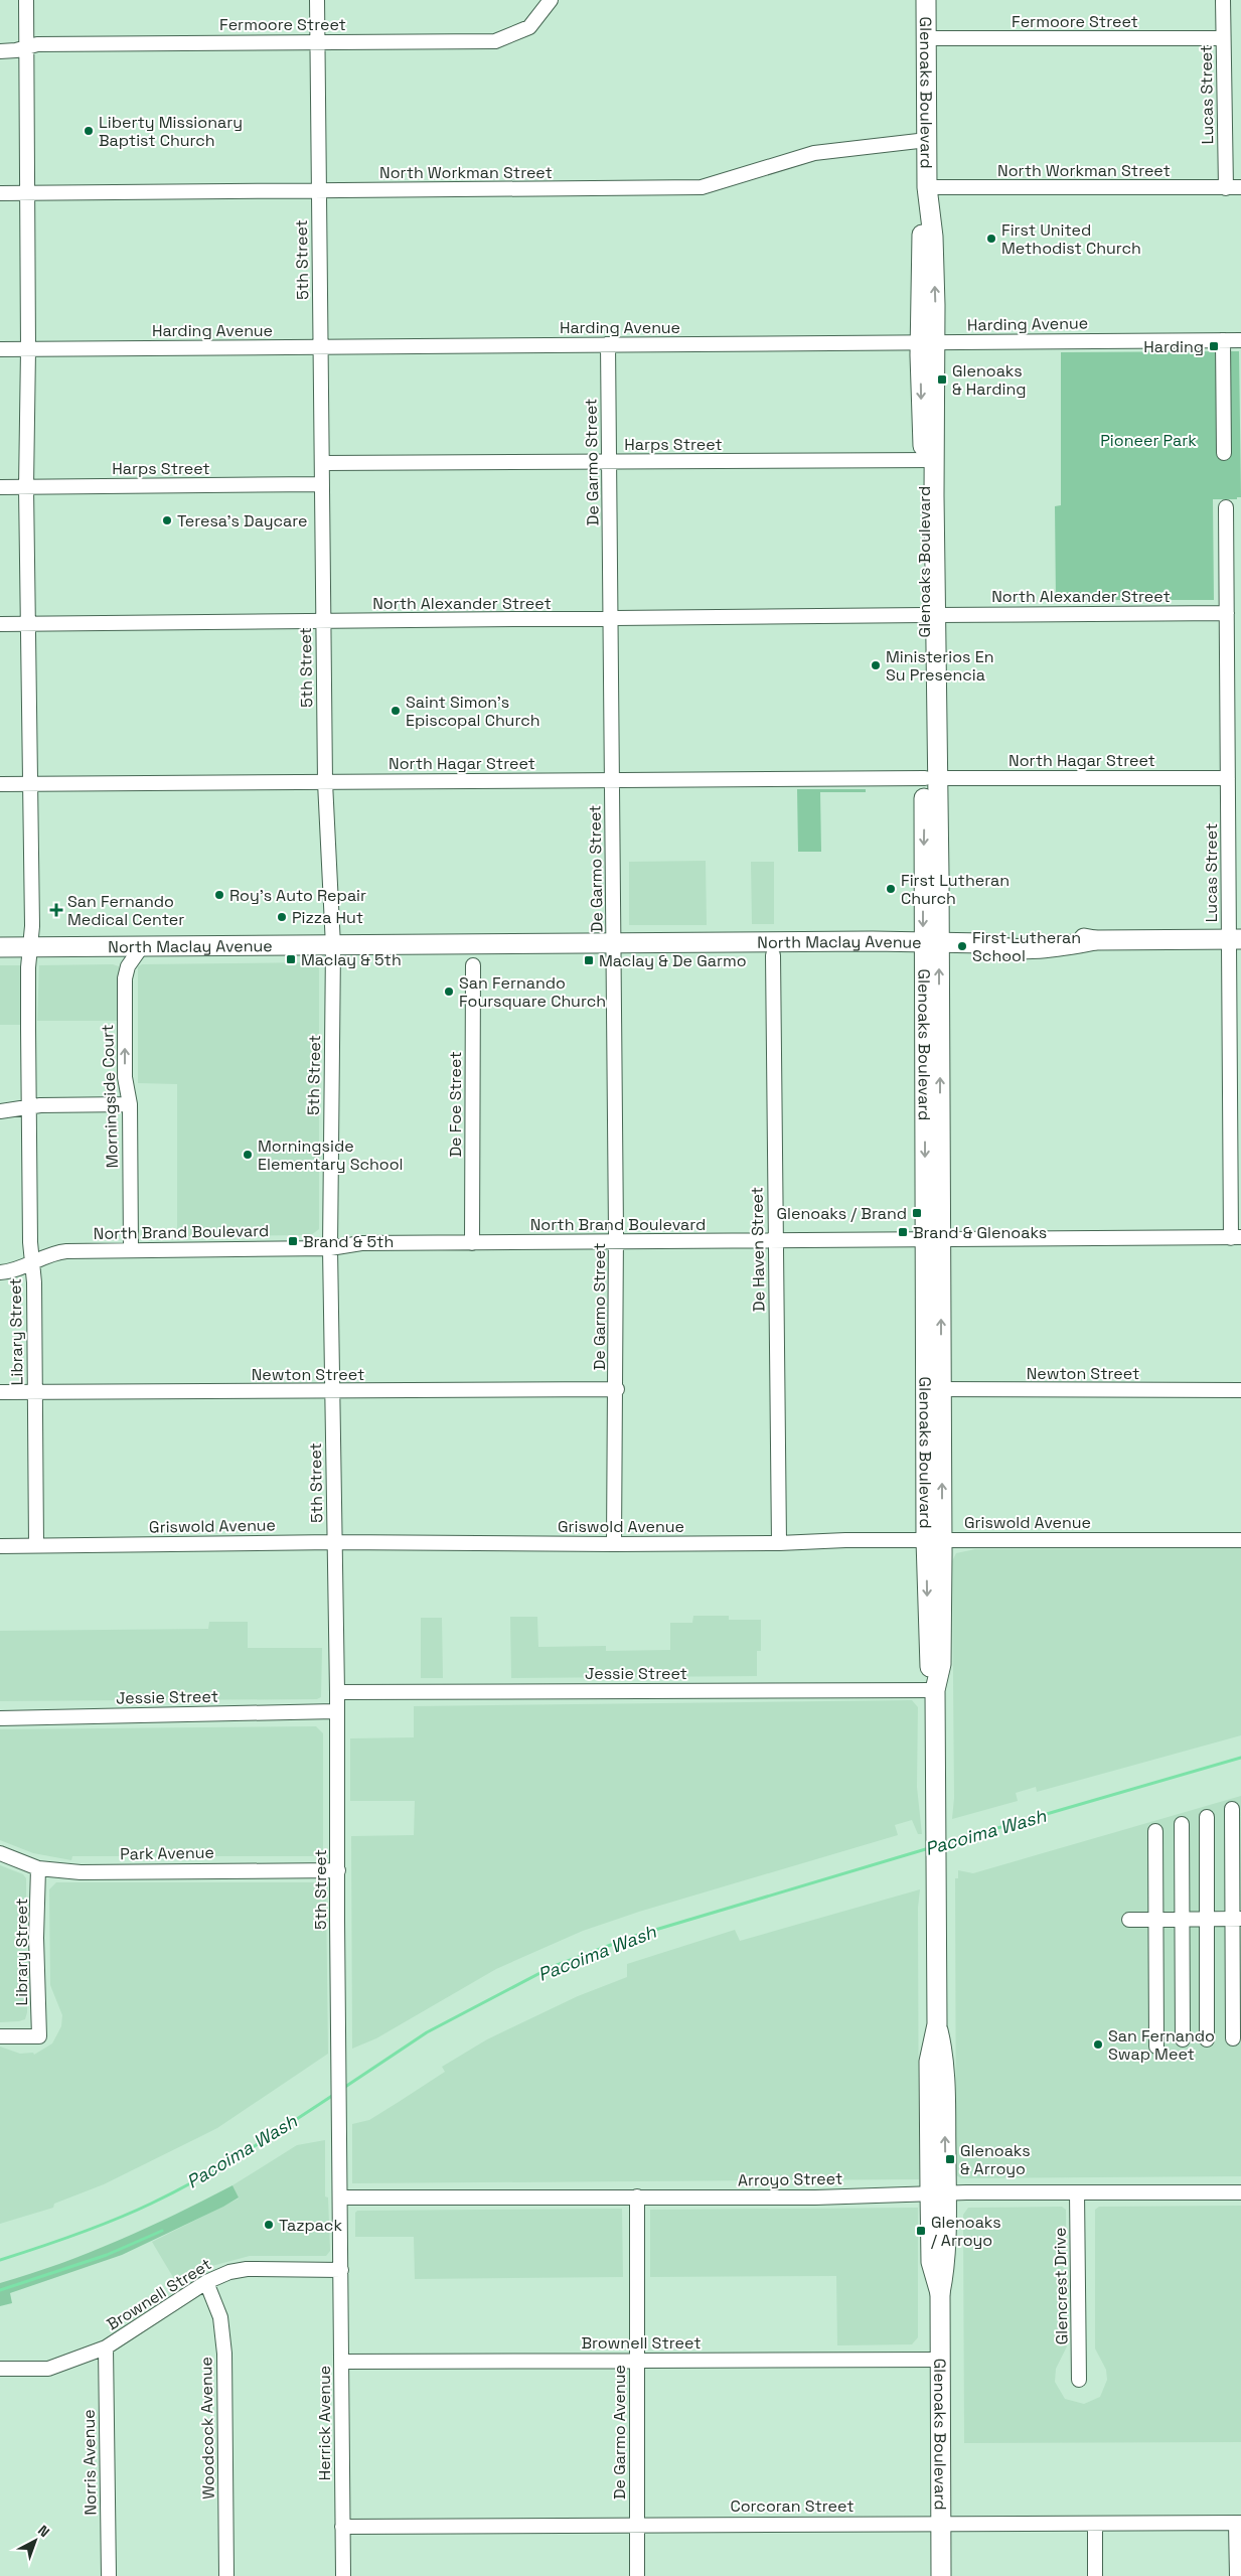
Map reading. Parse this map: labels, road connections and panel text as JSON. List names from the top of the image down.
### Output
{
  "streets": {
    "main road": ["Glenoaks Boulevard", "North Maclay Avenue"],
    "street": [
      "Fermoore Street",
      "Lucas Street",
      "North Workman Street",
      "5th Street",
      "Harding Avenue",
      "Harps Street",
      "De Garmo Street",
      "North Alexander Street",
      "North Hagar Street",
      "Morningside Court",
      "De Foe Street",
      "North Brand Boulevard",
      "De Haven Street",
      "Library Street",
      "Newton Street",
      "Griswold Avenue",
      "Jessie Street",
      "Park Avenue",
      "Arroyo Street",
      "Glencrest Drive",
      "Brownell Street",
      "Herrick Avenue",
      "Woodcock Avenue",
      "De Garmo Avenue",
      "Norris Avenue",
      "Corcoran Street"
    ]
  },
  "crossings": [
    ["Fermoore Street", "Glenoaks Boulevard"],
    ["Fermoore Street", "Lucas Street"],
    ["Fermoore Street", "5th Street"],
    ["Fermoore Street", "Library Street"],
    ["Glenoaks Boulevard", "North Workman Street"],
    ["Glenoaks Boulevard", "Harding Avenue"],
    ["Glenoaks Boulevard", "Harps Street"],
    ["Glenoaks Boulevard", "North Alexander Street"],
    ["Glenoaks Boulevard", "North Hagar Street"],
    ["Glenoaks Boulevard", "North Maclay Avenue"],
    ["Glenoaks Boulevard", "North Brand Boulevard"],
    ["Glenoaks Boulevard", "Newton Street"],
    ["Glenoaks Boulevard", "Griswold Avenue"],
    ["Glenoaks Boulevard", "Jessie Street"],
    ["Glenoaks Boulevard", "Arroyo Street"],
    ["Glenoaks Boulevard", "Brownell Street"],
    ["Glenoaks Boulevard", "Corcoran Street"],
    ["Lucas Street", "North Workman Street"],
    ["Lucas Street", "North Alexander Street"],
    ["Lucas Street", "North Hagar Street"],
    ["Lucas Street", "North Maclay Avenue"],
    ["Lucas Street", "North Brand Boulevard"],
    ["North Workman Street", "5th Street"],
    ["North Workman Street", "Library Street"],
    ["5th Street", "Harding Avenue"],
    ["5th Street", "Harps Street"],
    ["5th Street", "North Alexander Street"],
    ["5th Street", "North Hagar Street"],
    ["5th Street", "North Maclay Avenue"],
    ["5th Street", "North Brand Boulevard"],
    ["5th Street", "Newton Street"],
    ["5th Street", "Griswold Avenue"],
    ["5th Street", "Jessie Street"],
    ["5th Street", "Park Avenue"],
    ["5th Street", "Arroyo Street"],
    ["5th Street", "Brownell Street"],
    ["5th Street", "Herrick Avenue"],
    ["Harding Avenue", "De Garmo Street"],
    ["Harding Avenue", "Library Street"],
    ["Harps Street", "De Garmo Street"],
    ["Harps Street", "Library Street"],
    ["De Garmo Street", "North Alexander Street"],
    ["De Garmo Street", "North Hagar Street"],
    ["De Garmo Street", "North Maclay Avenue"],
    ["De Garmo Street", "North Brand Boulevard"],
    ["De Garmo Street", "Newton Street"],
    ["De Garmo Street", "Griswold Avenue"],
    ["North Alexander Street", "Library Street"],
    ["North Hagar Street", "Library Street"],
    ["North Maclay Avenue", "Morningside Court"],
    ["North Maclay Avenue", "Library Street"],
    ["Morningside Court", "North Brand Boulevard"],
    ["De Foe Street", "North Brand Boulevard"],
    ["North Brand Boulevard", "De Haven Street"],
    ["North Brand Boulevard", "Library Street"],
    ["De Haven Street", "Griswold Avenue"],
    ["Library Street", "Newton Street"],
    ["Library Street", "Griswold Avenue"],
    ["Library Street", "Park Avenue"],
    ["Arroyo Street", "Glencrest Drive"],
    ["Arroyo Street", "De Garmo Avenue"],
    ["Brownell Street", "Herrick Avenue"],
    ["Brownell Street", "Woodcock Avenue"],
    ["Brownell Street", "De Garmo Avenue"],
    ["Brownell Street", "Norris Avenue"],
    ["Herrick Avenue", "Corcoran Street"],
    ["De Garmo Avenue", "Corcoran Street"]
  ],
  "one_way": ["Morningside Court"],
  "water": ["Pacoima Wash"],
  "parks": ["Pioneer Park"],
  "places": {
    "other": [
      "Liberty Missionary Baptist Church",
      "First United Methodist Church",
      "Teresa's Daycare",
      "Ministerios En Su Presencia",
      "Saint Simon's Episcopal Church",
      "First Lutheran Church",
      "Roy's Auto Repair",
      "Pizza Hut",
      "First Lutheran School",
      "San Fernando Foursquare Church",
      "Morningside Elementary School",
      "San Fernando Swap Meet",
      "Tazpack"
    ],
    "transit": [
      "Harding",
      "Glenoaks & Harding",
      "Maclay & 5th",
      "Maclay & De Garmo",
      "Glenoaks / Brand",
      "Brand & Glenoaks",
      "Brand & 5th",
      "Glenoaks & Arroyo",
      "Glenoaks / Arroyo"
    ],
    "health": ["San Fernando Medical Center"]
  },
  "north": "top right"
}
